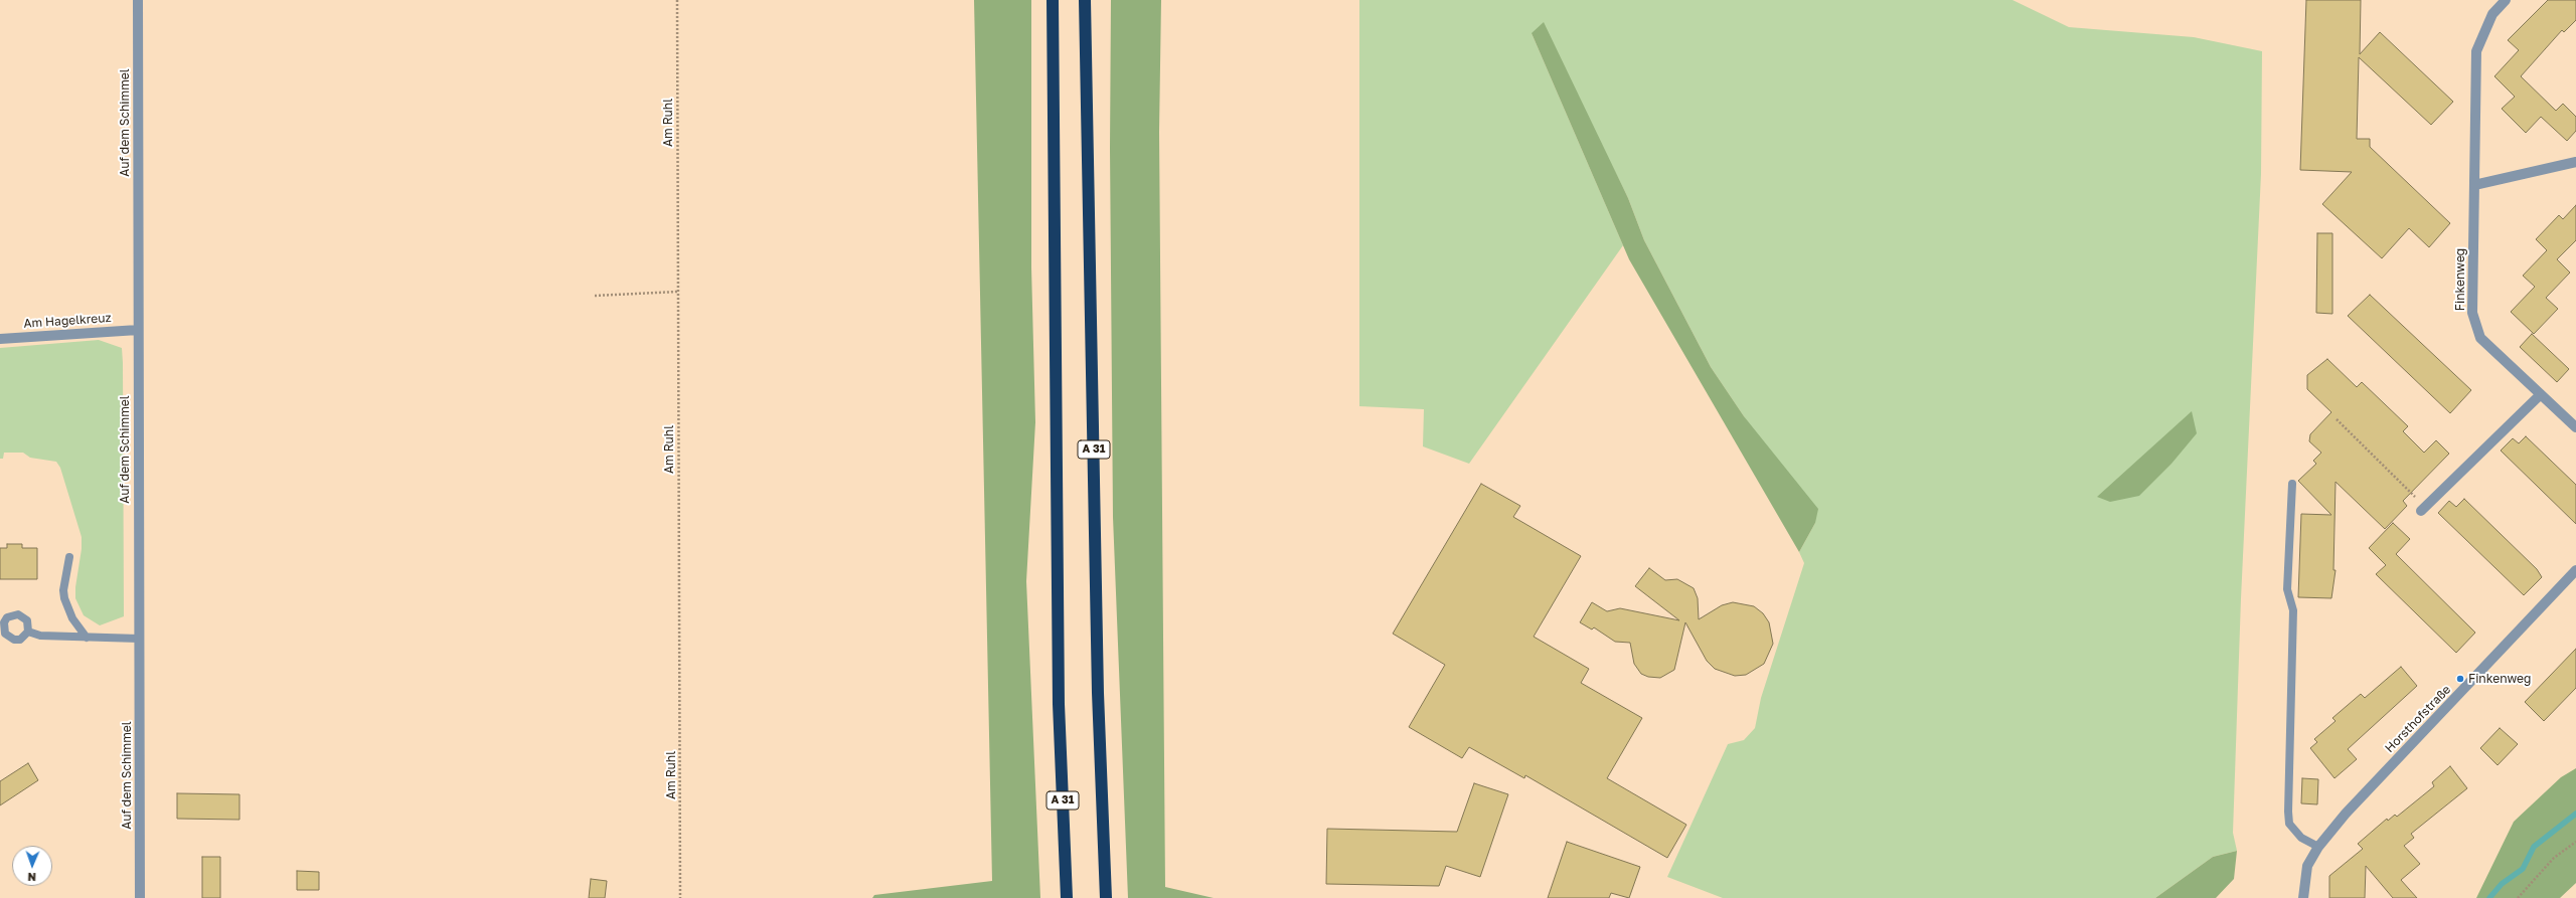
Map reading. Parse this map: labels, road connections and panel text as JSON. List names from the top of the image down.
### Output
{
  "streets": {
    "highway": ["A 31"],
    "street": [
      "Auf dem Schimmel",
      "Finkenweg",
      "Am Hagelkreuz",
      "Horsthofstraße"
    ],
    "path": ["Am Ruhl"]
  },
  "crossings": [
    ["Auf dem Schimmel", "Am Hagelkreuz"]
  ],
  "places": ["Finkenweg"],
  "north": "bottom"
}
